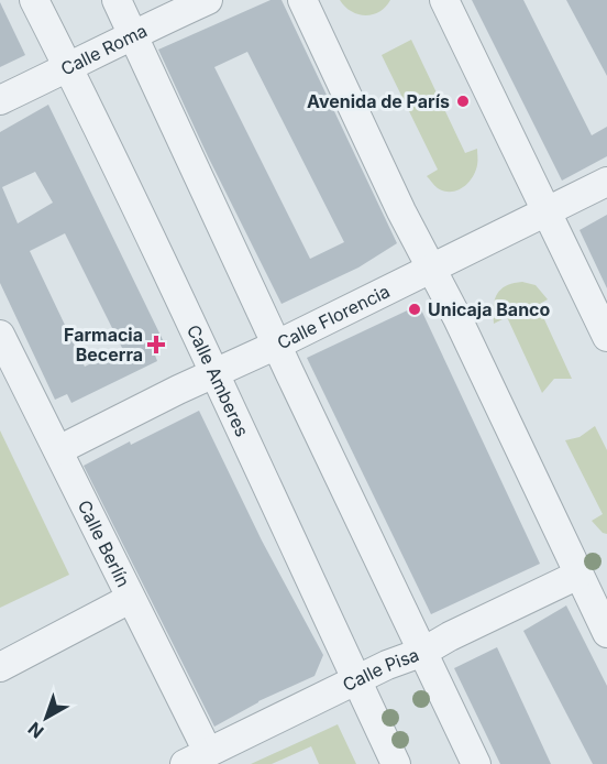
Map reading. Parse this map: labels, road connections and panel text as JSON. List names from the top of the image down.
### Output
{
  "streets": {
    "street": [
      "Calle Roma",
      "Calle Florencia",
      "Calle Amberes",
      "Calle Berlín",
      "Calle Pisa"
    ]
  },
  "crossings": [
    ["Calle Roma", "Calle Amberes"],
    ["Calle Florencia", "Calle Amberes"],
    ["Calle Florencia", "Calle Berlín"],
    ["Calle Amberes", "Calle Pisa"],
    ["Calle Berlín", "Calle Pisa"]
  ],
  "places": {
    "other": ["Avenida de París", "Unicaja Banco"],
    "health": ["Farmacia Becerra"]
  },
  "north": "bottom left"
}
